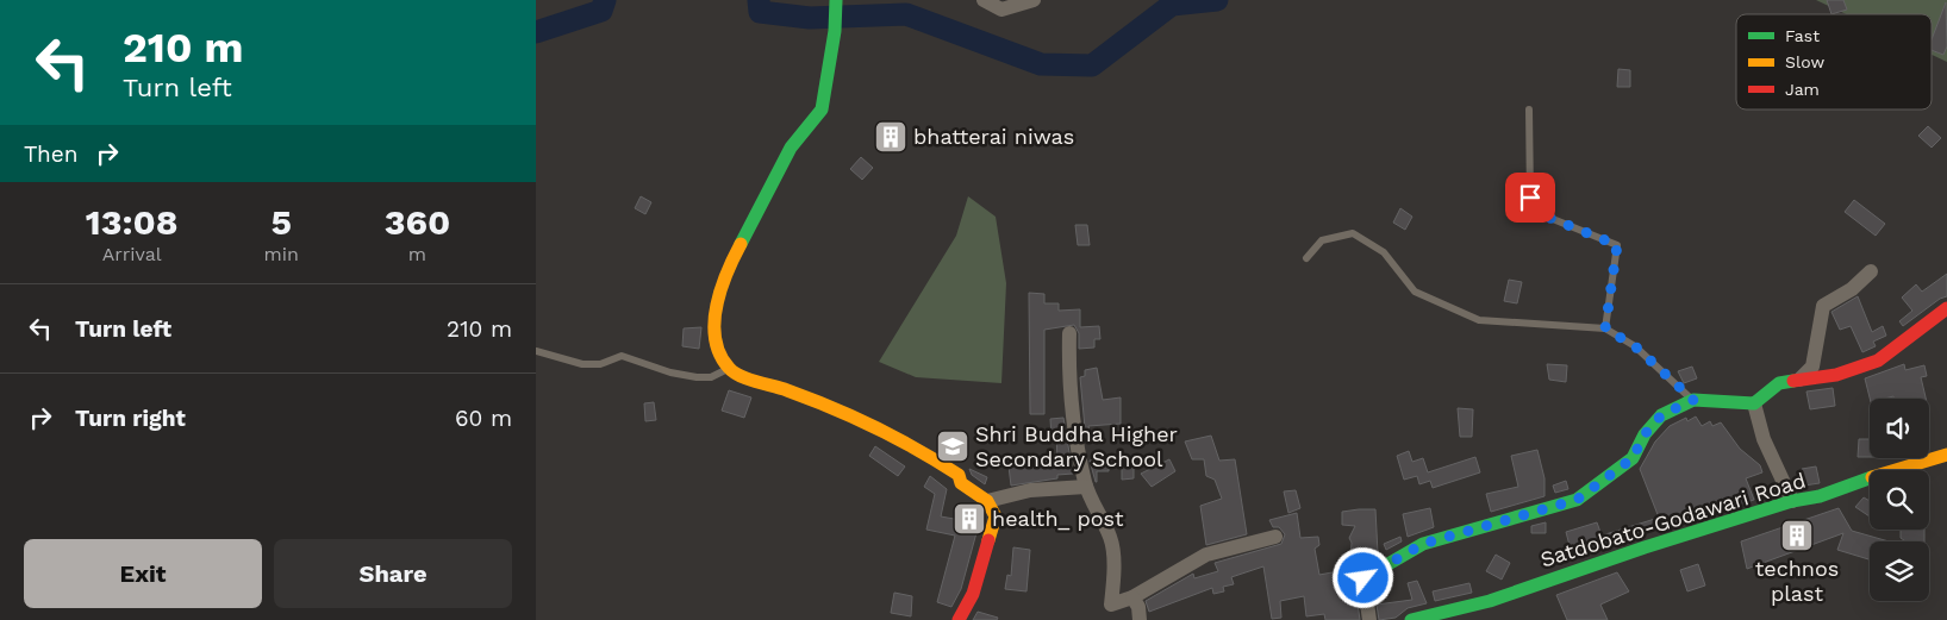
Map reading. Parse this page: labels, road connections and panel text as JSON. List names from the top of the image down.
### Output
{
  "streets": {
    "street": ["Satdobato-Godawari Road"]
  },
  "places": {
    "building": ["bhatterai niwas", "health_ post", "technos plast"],
    "school or university": ["Shri Buddha Higher Secondary School"]
  },
  "legend": ["Fast", "Slow", "Jam"],
  "page": {
    "turn": ["210 m", "Turn left"],
    "then": "Then",
    "eta": [
      "13:08",
      "Arrival",
      "5",
      "min",
      "360",
      "m"
    ],
    "list": [
      {
        "name": "Turn left",
        "value": "210 m"
      },
      {
        "name": "Turn right",
        "value": "60 m"
      }
    ],
    "buttons": ["Exit", "Share"]
  }
}
